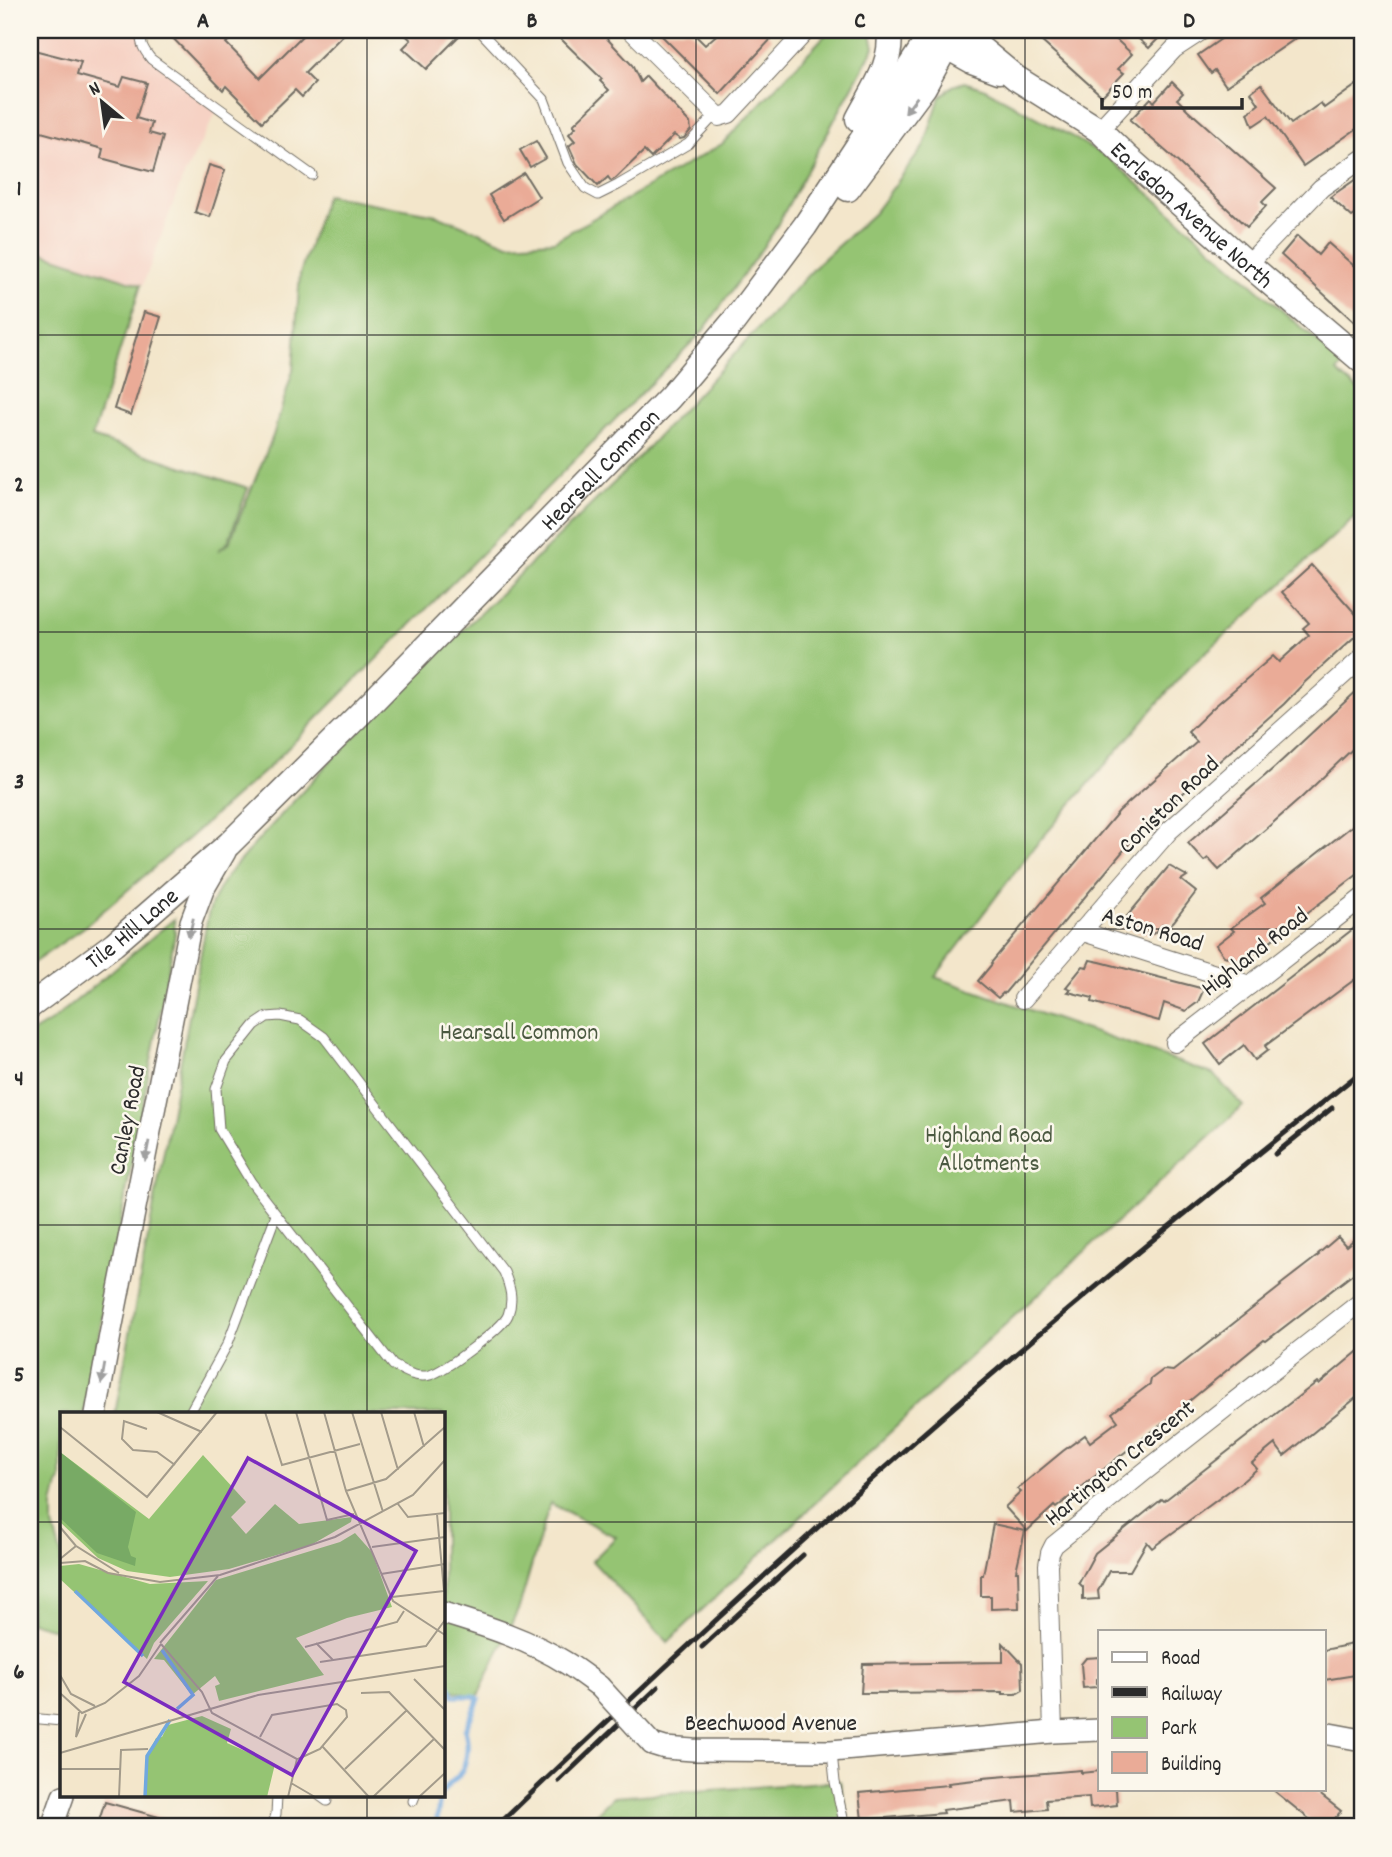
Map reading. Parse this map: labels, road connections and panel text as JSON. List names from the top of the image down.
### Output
{
  "streets": {
    "main road": ["Earlsdon Avenue North", "Hearsall Common", "Tile Hill Lane"],
    "street": [
      "Coniston Road",
      "Aston Road",
      "Highland Road",
      "Canley Road",
      "Hartington Crescent",
      "Beechwood Avenue"
    ]
  },
  "crossings": [
    ["Earlsdon Avenue North", "Hearsall Common"],
    ["Hearsall Common", "Tile Hill Lane"],
    ["Hearsall Common", "Canley Road"],
    ["Coniston Road", "Aston Road"],
    ["Tile Hill Lane", "Canley Road"],
    ["Aston Road", "Highland Road"],
    ["Hartington Crescent", "Beechwood Avenue"]
  ],
  "one_way": ["Canley Road"],
  "parks": ["Hearsall Common", "Highland Road Allotments"],
  "legend": [
    "Road",
    "Railway",
    "Park",
    "Building"
  ],
  "scale_bar": "50 m",
  "north": "top left",
  "grid": {
    "columns": [
      "A",
      "B",
      "C",
      "D"
    ],
    "rows": [
      "1",
      "2",
      "3",
      "4",
      "5",
      "6"
    ]
  }
}
